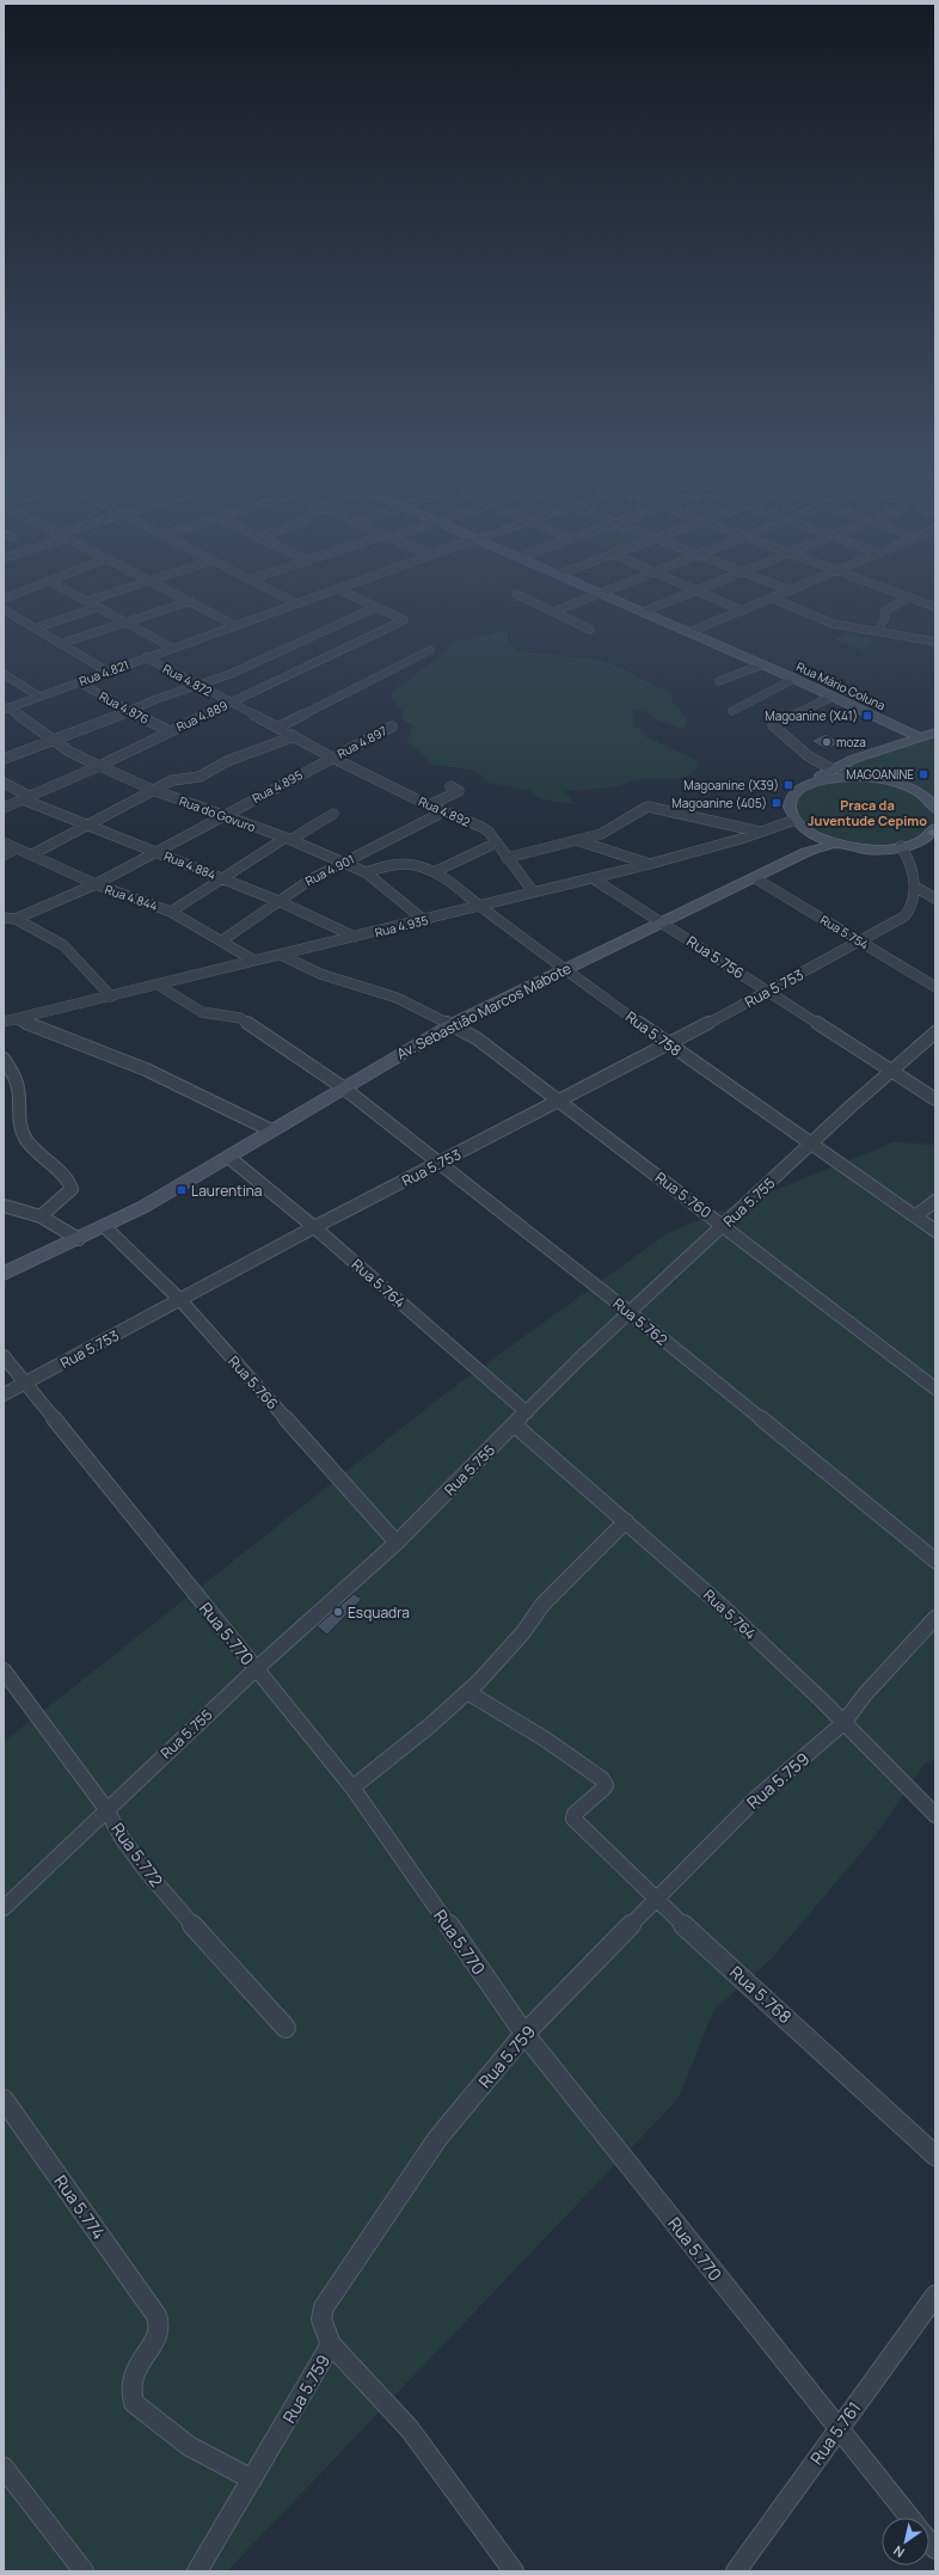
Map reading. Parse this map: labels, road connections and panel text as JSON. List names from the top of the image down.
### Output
{
  "streets": {
    "main road": ["Rua Mário Coluna", "Av. Sebastião Marcos Mabote"],
    "street": [
      "Rua 4.821",
      "Rua 4.872",
      "Rua 4.876",
      "Rua 4.889",
      "Rua 4.897",
      "Rua 4.895",
      "Rua 4.892",
      "Rua do Govuro",
      "Rua 4.884",
      "Rua 4.901",
      "Rua 4.844",
      "Rua 4.935",
      "Rua 5.754",
      "Rua 5.756",
      "Rua 5.753",
      "Rua 5.758",
      "Rua 5.760",
      "Rua 5.755",
      "Rua 5.764",
      "Rua 5.762",
      "Rua 5.766",
      "Rua 5.770",
      "Rua 5.759",
      "Rua 5.772",
      "Rua 5.768",
      "Rua 5.774",
      "Rua 5.761"
    ]
  },
  "crossings": [
    ["Rua 4.821", "Rua 4.872"],
    ["Rua 4.821", "Rua 4.876"],
    ["Rua 4.821", "Rua do Govuro"],
    ["Rua 4.872", "Rua 4.889"],
    ["Rua 4.872", "Rua 4.892"],
    ["Rua 4.876", "Rua 4.889"],
    ["Rua 4.889", "Rua do Govuro"],
    ["Rua 4.889", "Rua 4.884"],
    ["Rua 4.897", "Rua 4.895"],
    ["Rua 4.897", "Rua 4.892"],
    ["Rua 4.895", "Rua 4.892"],
    ["Rua 4.895", "Rua do Govuro"],
    ["Rua 4.895", "Rua 4.884"],
    ["Rua 4.895", "Rua 4.844"],
    ["Rua 4.892", "Rua 4.901"],
    ["Rua 4.892", "Rua 4.935"],
    ["Rua do Govuro", "Rua 4.901"],
    ["Rua do Govuro", "Rua 4.935"],
    ["Rua do Govuro", "Rua 5.758"],
    ["Rua 4.884", "Rua 4.901"],
    ["Rua 4.884", "Rua 4.935"],
    ["Rua 4.901", "Rua 4.844"],
    ["Rua 4.844", "Rua 4.935"],
    ["Rua 4.935", "Rua 5.756"],
    ["Rua 4.935", "Rua 5.758"],
    ["Rua 4.935", "Rua 5.760"],
    ["Rua 4.935", "Rua 5.762"],
    ["Rua 5.754", "Rua 5.753"],
    ["Rua 5.754", "Av. Sebastião Marcos Mabote"],
    ["Rua 5.756", "Rua 5.753"],
    ["Rua 5.756", "Av. Sebastião Marcos Mabote"],
    ["Rua 5.756", "Rua 5.755"],
    ["Rua 5.753", "Rua 5.758"],
    ["Rua 5.753", "Rua 5.760"],
    ["Rua 5.753", "Rua 5.764"],
    ["Rua 5.753", "Rua 5.762"],
    ["Rua 5.753", "Rua 5.766"],
    ["Rua 5.753", "Rua 5.770"],
    ["Av. Sebastião Marcos Mabote", "Rua 5.758"],
    ["Av. Sebastião Marcos Mabote", "Rua 5.760"],
    ["Av. Sebastião Marcos Mabote", "Rua 5.764"],
    ["Av. Sebastião Marcos Mabote", "Rua 5.762"],
    ["Av. Sebastião Marcos Mabote", "Rua 5.766"],
    ["Rua 5.758", "Rua 5.755"],
    ["Rua 5.760", "Rua 5.755"],
    ["Rua 5.755", "Rua 5.764"],
    ["Rua 5.755", "Rua 5.762"],
    ["Rua 5.755", "Rua 5.766"],
    ["Rua 5.755", "Rua 5.770"],
    ["Rua 5.755", "Rua 5.772"],
    ["Rua 5.764", "Rua 5.759"],
    ["Rua 5.770", "Rua 5.759"],
    ["Rua 5.770", "Rua 5.761"],
    ["Rua 5.759", "Rua 5.768"],
    ["Rua 5.759", "Rua 5.774"]
  ],
  "districts": ["Praca da Juventude Cepimo"],
  "places": {
    "transit": [
      "Magoanine (X41)",
      "MAGOANINE",
      "Magoanine (X39)",
      "Magoanine (405)",
      "Laurentina"
    ],
    "other": ["moza", "Esquadra"]
  },
  "north": "bottom left"
}
